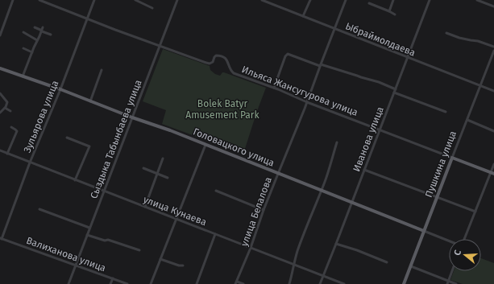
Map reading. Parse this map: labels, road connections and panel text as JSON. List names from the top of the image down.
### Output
{
  "streets": {
    "main road": ["Ильяса Жансугурова улица", "Головацкого улица", "Пушкина улица"],
    "street": [
      "Ыбраймолдаева",
      "Зульярова улица",
      "Сыздыка Табынбаева улица",
      "Иванова улица",
      "улица Кунаева",
      "улица Белалова",
      "Валиханова улица"
    ]
  },
  "crossings": [
    ["Ыбраймолдаева", "Иванова улица"],
    ["Ыбраймолдаева", "Пушкина улица"],
    ["Ыбраймолдаева", "улица Белалова"],
    ["Ильяса Жансугурова улица", "Зульярова улица"],
    ["Ильяса Жансугурова улица", "Сыздыка Табынбаева улица"],
    ["Ильяса Жансугурова улица", "Иванова улица"],
    ["Ильяса Жансугурова улица", "Пушкина улица"],
    ["Ильяса Жансугурова улица", "улица Белалова"],
    ["Зульярова улица", "Головацкого улица"],
    ["Зульярова улица", "улица Кунаева"],
    ["Зульярова улица", "Валиханова улица"],
    ["Сыздыка Табынбаева улица", "Головацкого улица"],
    ["Сыздыка Табынбаева улица", "улица Кунаева"],
    ["Сыздыка Табынбаева улица", "Валиханова улица"],
    ["Иванова улица", "Головацкого улица"],
    ["Иванова улица", "улица Кунаева"],
    ["Головацкого улица", "Пушкина улица"],
    ["Головацкого улица", "улица Белалова"],
    ["улица Кунаева", "улица Белалова"]
  ],
  "parks": ["Bolek Batyr Amusement Park"],
  "north": "left"
}
